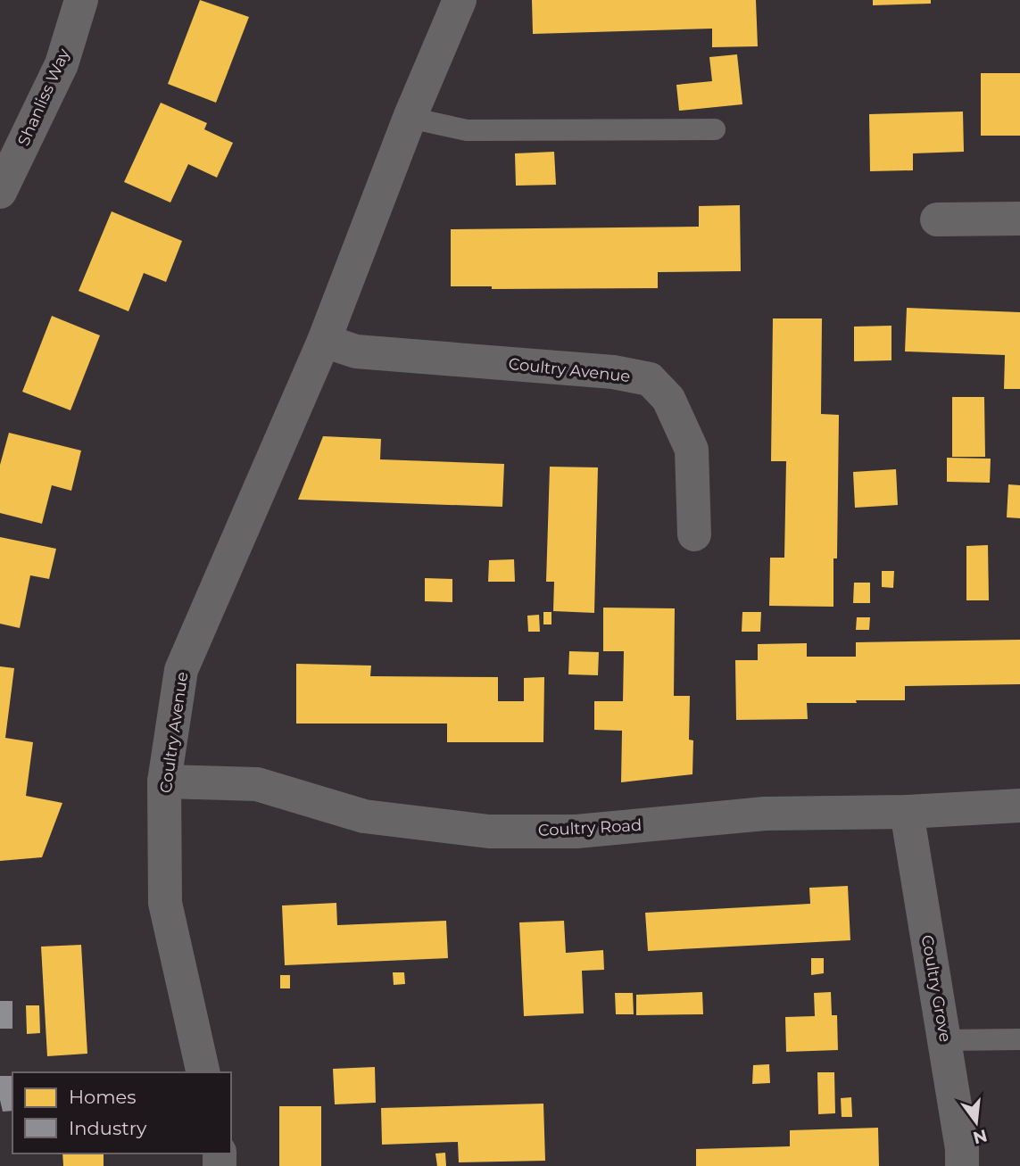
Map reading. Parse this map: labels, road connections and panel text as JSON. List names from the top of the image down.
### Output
{
  "streets": {
    "street": [
      "Shanliss Way",
      "Coultry Avenue",
      "Coultry Road",
      "Coultry Grove"
    ]
  },
  "crossings": [
    ["Coultry Avenue", "Coultry Road"],
    ["Coultry Road", "Coultry Grove"]
  ],
  "legend": ["Homes", "Industry"],
  "north": "bottom"
}
